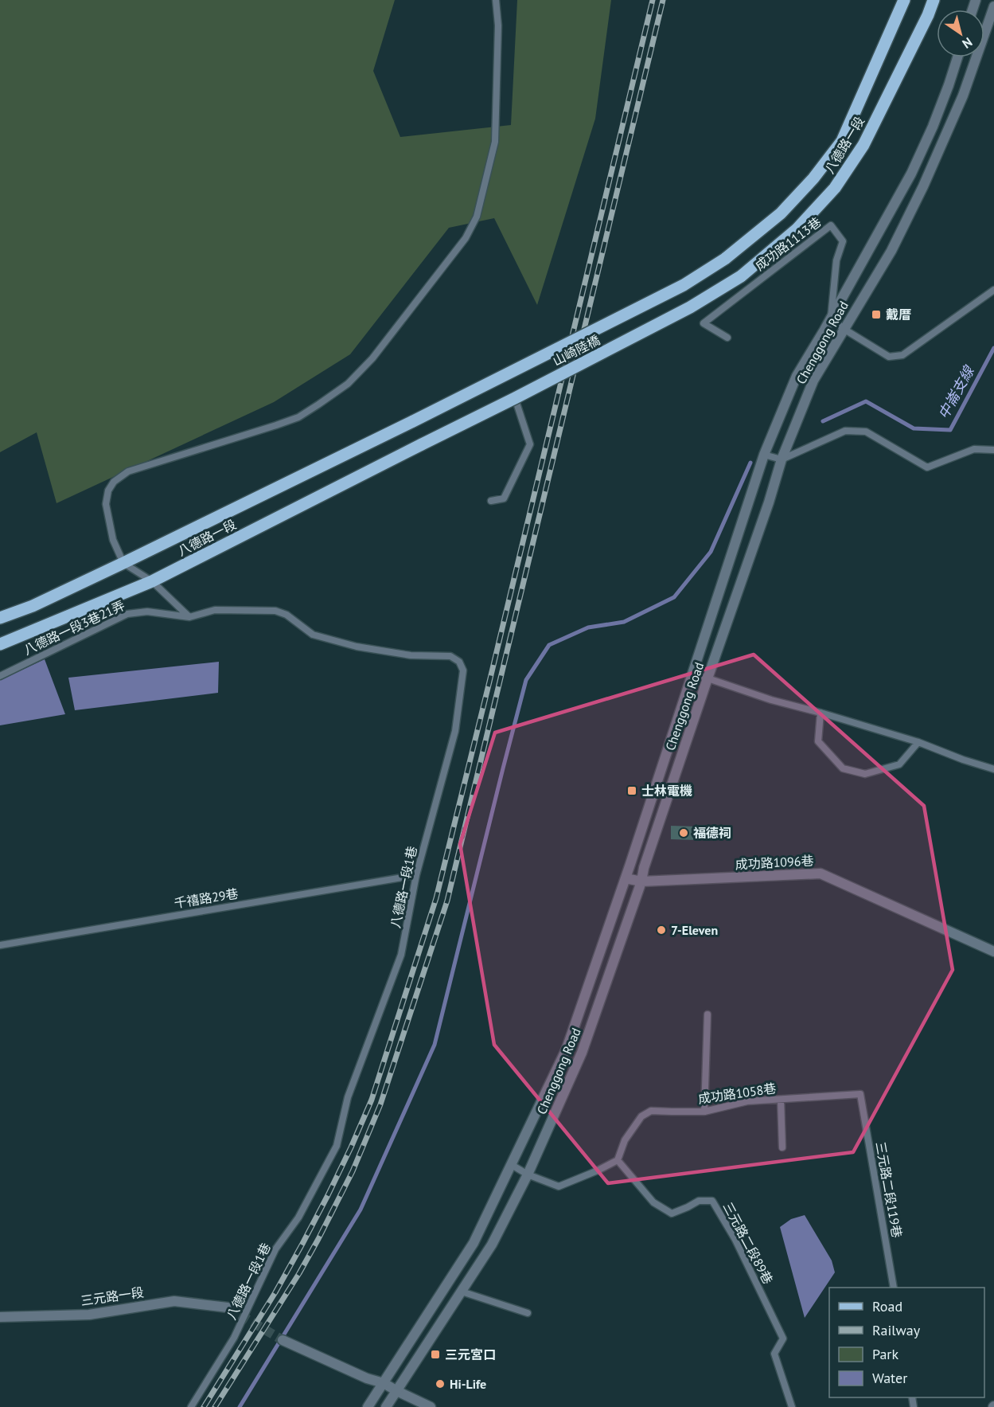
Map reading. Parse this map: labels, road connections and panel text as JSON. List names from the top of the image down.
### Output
{
  "streets": {
    "main road": ["八德路一段", "山崎陸橋"],
    "street": ["Chenggong Road", "成功路1096巷", "三元路一段"],
    "lane": [
      "成功路1113巷",
      "八德路一段3巷21弄",
      "八德路一段1巷",
      "千禧路29巷",
      "成功路1058巷",
      "三元路二段119巷",
      "三元路二段89巷"
    ]
  },
  "crossings": [
    ["八德路一段", "山崎陸橋"],
    ["成功路1113巷", "Chenggong Road"],
    ["Chenggong Road", "成功路1096巷"],
    ["八德路一段3巷21弄", "八德路一段1巷"],
    ["八德路一段1巷", "千禧路29巷"],
    ["成功路1058巷", "三元路二段119巷"],
    ["成功路1058巷", "三元路二段89巷"]
  ],
  "water": ["中崙支線"],
  "places": {
    "transit": ["戴厝", "士林電機", "三元宮口"],
    "other": ["福德祠", "7-Eleven", "Hi-Life"]
  },
  "legend": [
    "Road",
    "Railway",
    "Park",
    "Water"
  ],
  "north": "bottom right"
}
